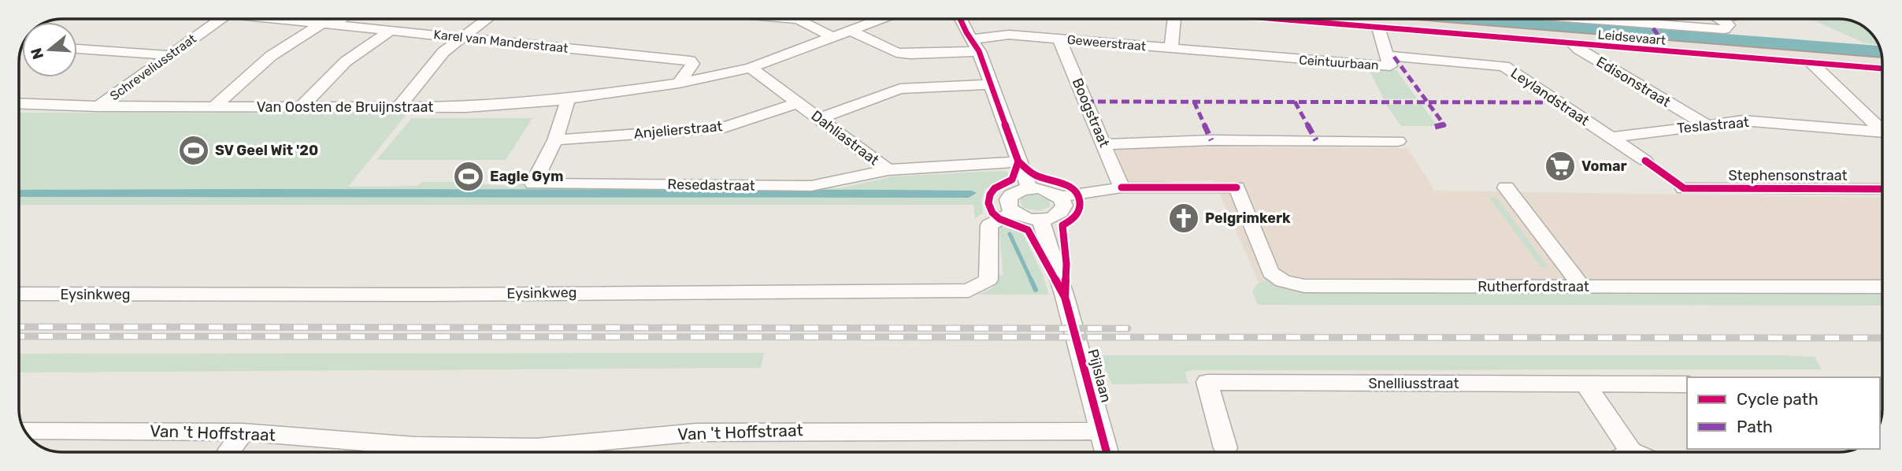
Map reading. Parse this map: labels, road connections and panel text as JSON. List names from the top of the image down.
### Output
{
  "streets": {
    "main road": ["Leidsevaart"],
    "street": [
      "Karel van Manderstraat",
      "Geweerstraat",
      "Ceintuurbaan",
      "Schreveliusstraat",
      "Edisonstraat",
      "Leylandstraat",
      "Van Oosten de Bruijnstraat",
      "Boogstraat",
      "Teslastraat",
      "Anjelierstraat",
      "Dahliastraat",
      "Stephensonstraat",
      "Resedastraat",
      "Rutherfordstraat",
      "Eysinkweg",
      "Pijlslaan",
      "Snelliusstraat",
      "Van 't Hoffstraat"
    ]
  },
  "crossings": [
    ["Leidsevaart", "Ceintuurbaan"],
    ["Leidsevaart", "Edisonstraat"],
    ["Karel van Manderstraat", "Van Oosten de Bruijnstraat"],
    ["Geweerstraat", "Ceintuurbaan"],
    ["Geweerstraat", "Van Oosten de Bruijnstraat"],
    ["Geweerstraat", "Boogstraat"],
    ["Ceintuurbaan", "Leylandstraat"],
    ["Schreveliusstraat", "Van Oosten de Bruijnstraat"],
    ["Edisonstraat", "Teslastraat"],
    ["Leylandstraat", "Teslastraat"],
    ["Van Oosten de Bruijnstraat", "Dahliastraat"],
    ["Boogstraat", "Rutherfordstraat"],
    ["Anjelierstraat", "Dahliastraat"],
    ["Anjelierstraat", "Resedastraat"],
    ["Dahliastraat", "Resedastraat"],
    ["Pijlslaan", "Van 't Hoffstraat"]
  ],
  "places": {
    "sports": ["SV Geel Wit '20", "Eagle Gym"],
    "supermarket": ["Vomar"],
    "church": ["Pelgrimkerk"]
  },
  "legend": ["Cycle path", "Path"],
  "north": "left"
}
